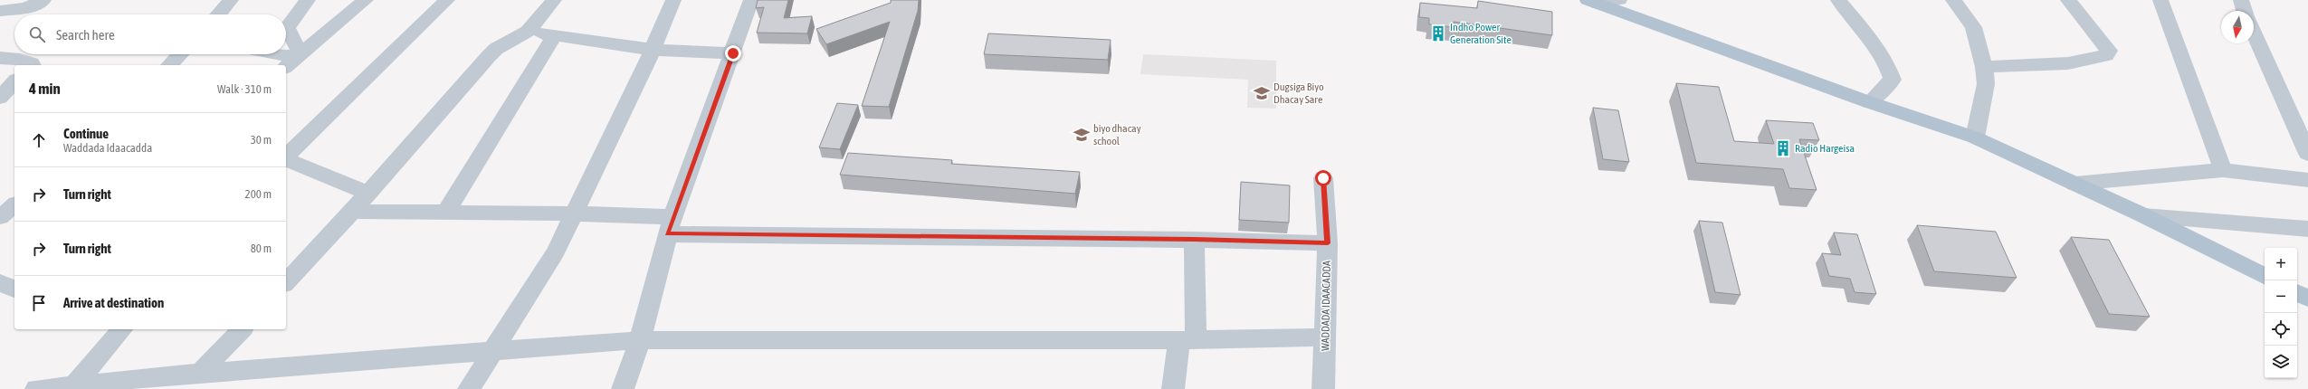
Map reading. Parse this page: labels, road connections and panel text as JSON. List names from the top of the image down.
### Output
{
  "streets": {
    "street": ["WADDADA IDAACADDA"]
  },
  "places": {
    "building": ["Indho Power Generation Site", "Radio Hargeisa"],
    "school or university": ["Dugsiga Biyo Dhacay Sare", "biyo dhacay school"]
  },
  "north": "bottom",
  "page": {
    "search": "Search here",
    "heading": ["4 min", "Walk · 310 m"],
    "list": [
      ["Continue", "Waddada Idaacadda", "30 m"],
      ["Turn right", "200 m"],
      ["Turn right", "80 m"],
      "Arrive at destination"
    ],
    "map_buttons": ["+", "−"]
  }
}
